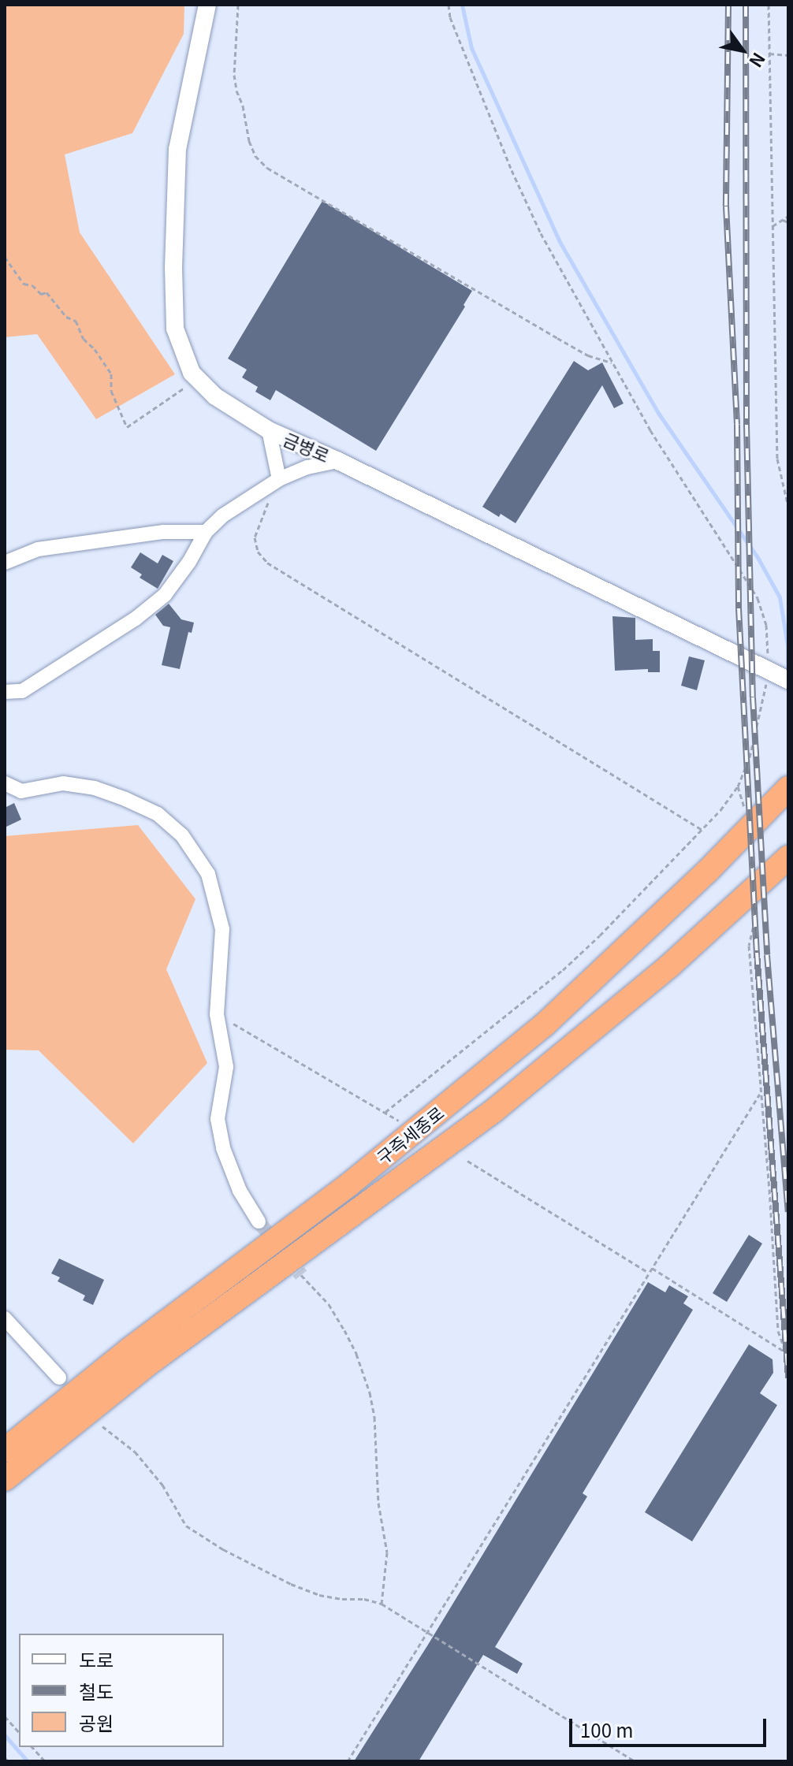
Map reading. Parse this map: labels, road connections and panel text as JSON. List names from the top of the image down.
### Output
{
  "streets": {
    "highway": ["구즉세종로"],
    "street": ["금병로"]
  },
  "legend": ["도로", "철도", "공원"],
  "scale_bar": "100 m",
  "north": "bottom right"
}
